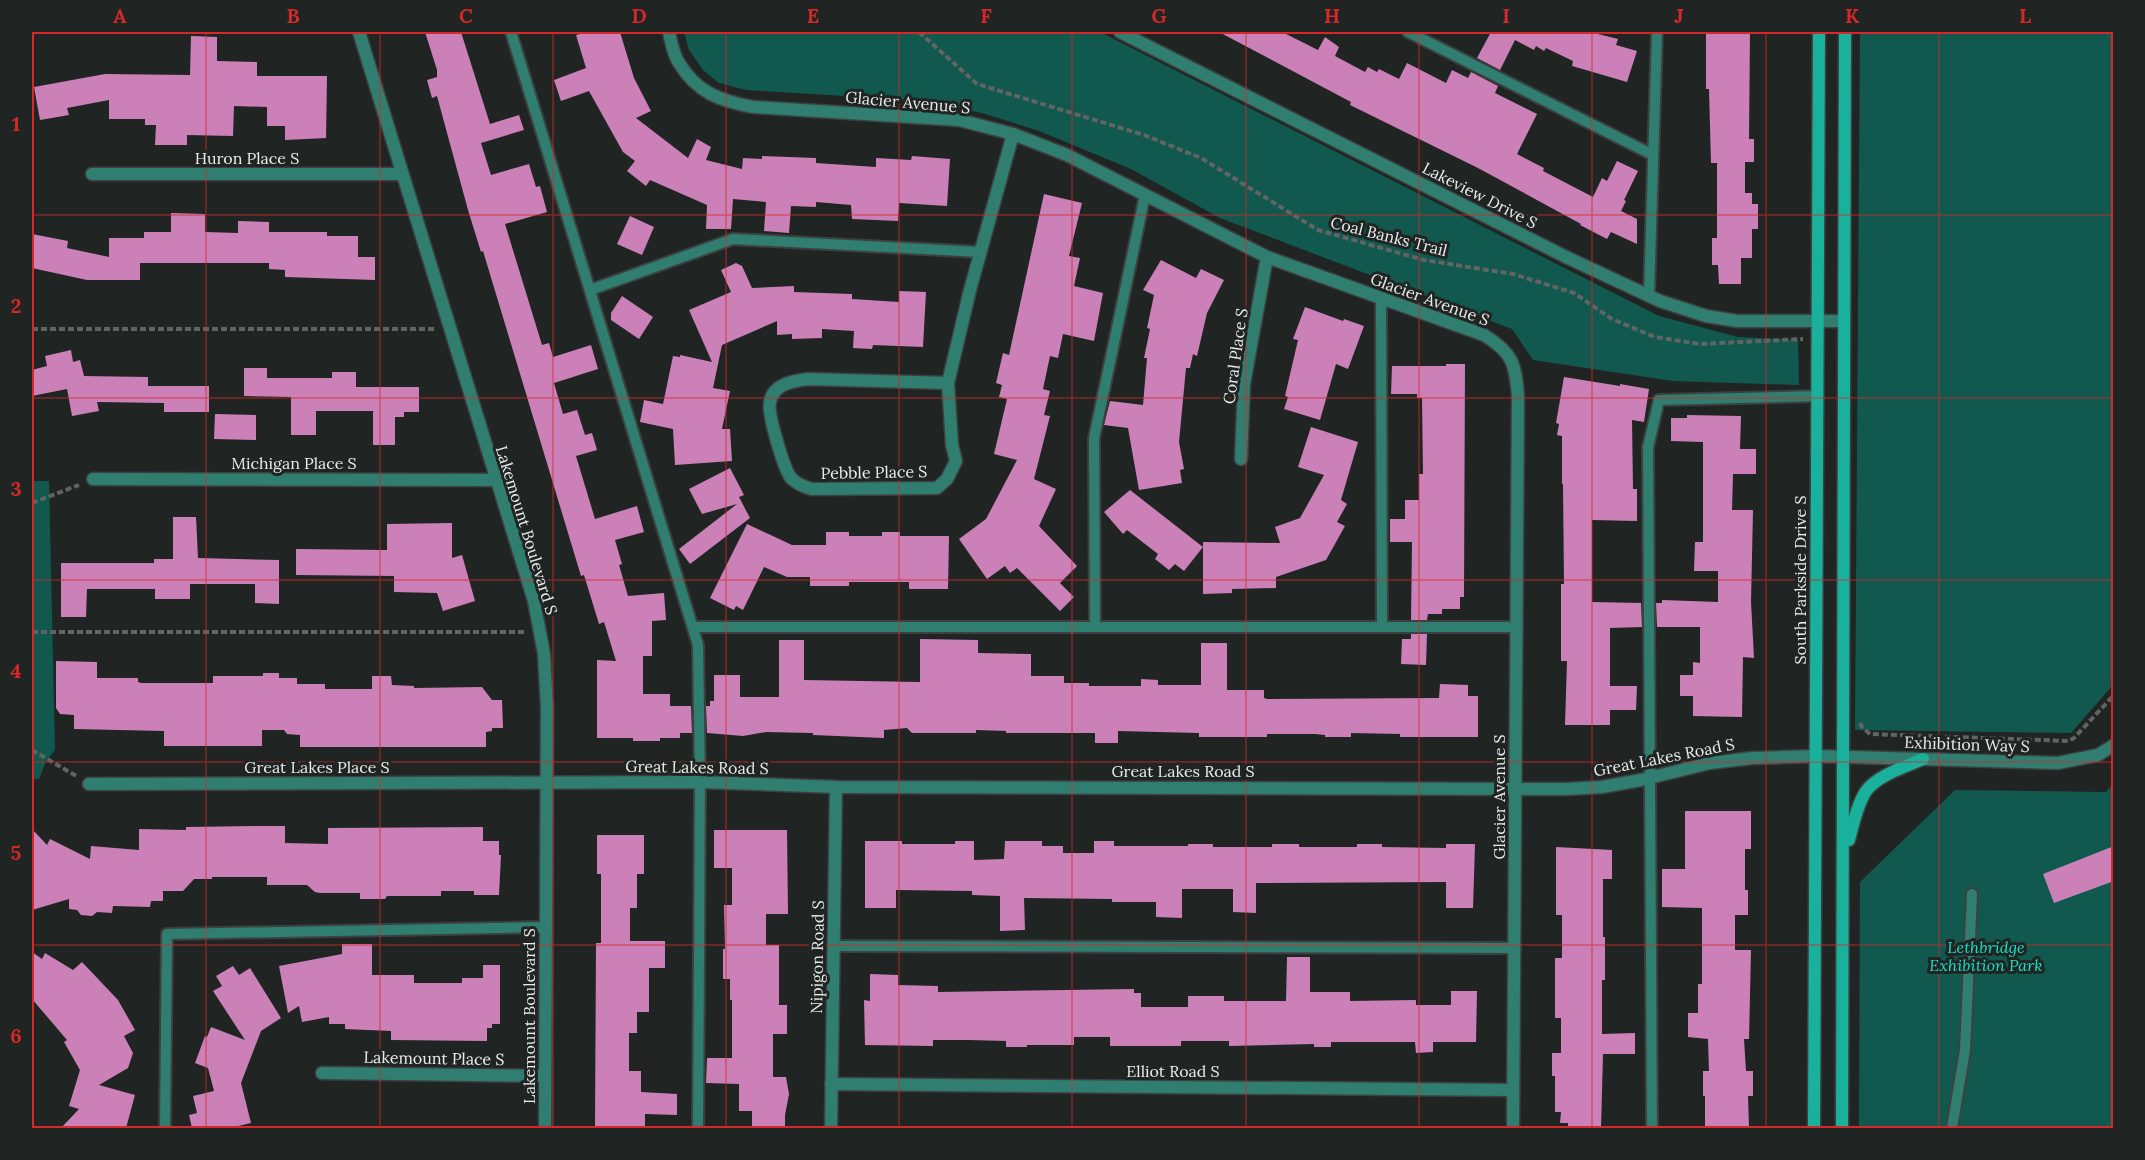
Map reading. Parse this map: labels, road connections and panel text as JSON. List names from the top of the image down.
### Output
{
  "streets": {
    "main road": ["South Parkside Drive S"],
    "street": [
      "Glacier Avenue S",
      "Huron Place S",
      "Lakeview Drive S",
      "Coral Place S",
      "Michigan Place S",
      "Pebble Place S",
      "Lakemount Boulevard S",
      "Exhibition Way S",
      "Great Lakes Road S",
      "Great Lakes Place S",
      "Nipigon Road S",
      "Lakemount Place S",
      "Elliot Road S"
    ],
    "path": ["Coal Banks Trail"]
  },
  "crossings": [
    ["Glacier Avenue S", "Coral Place S"],
    ["Glacier Avenue S", "Pebble Place S"],
    ["Glacier Avenue S", "Great Lakes Road S"],
    ["Glacier Avenue S", "Elliot Road S"],
    ["Huron Place S", "Lakemount Boulevard S"],
    ["Lakeview Drive S", "South Parkside Drive S"],
    ["Coal Banks Trail", "South Parkside Drive S"],
    ["Michigan Place S", "Lakemount Boulevard S"],
    ["Lakemount Boulevard S", "Great Lakes Road S"],
    ["Lakemount Boulevard S", "Great Lakes Place S"],
    ["Lakemount Boulevard S", "Lakemount Place S"],
    ["South Parkside Drive S", "Exhibition Way S"],
    ["South Parkside Drive S", "Great Lakes Road S"],
    ["Exhibition Way S", "Great Lakes Road S"],
    ["Great Lakes Road S", "Great Lakes Place S"],
    ["Great Lakes Road S", "Nipigon Road S"],
    ["Nipigon Road S", "Elliot Road S"]
  ],
  "parks": ["Lethbridge Exhibition Park"],
  "grid": {
    "columns": [
      "A",
      "B",
      "C",
      "D",
      "E",
      "F",
      "G",
      "H",
      "I",
      "J",
      "K",
      "L"
    ],
    "rows": [
      "1",
      "2",
      "3",
      "4",
      "5",
      "6"
    ]
  }
}
